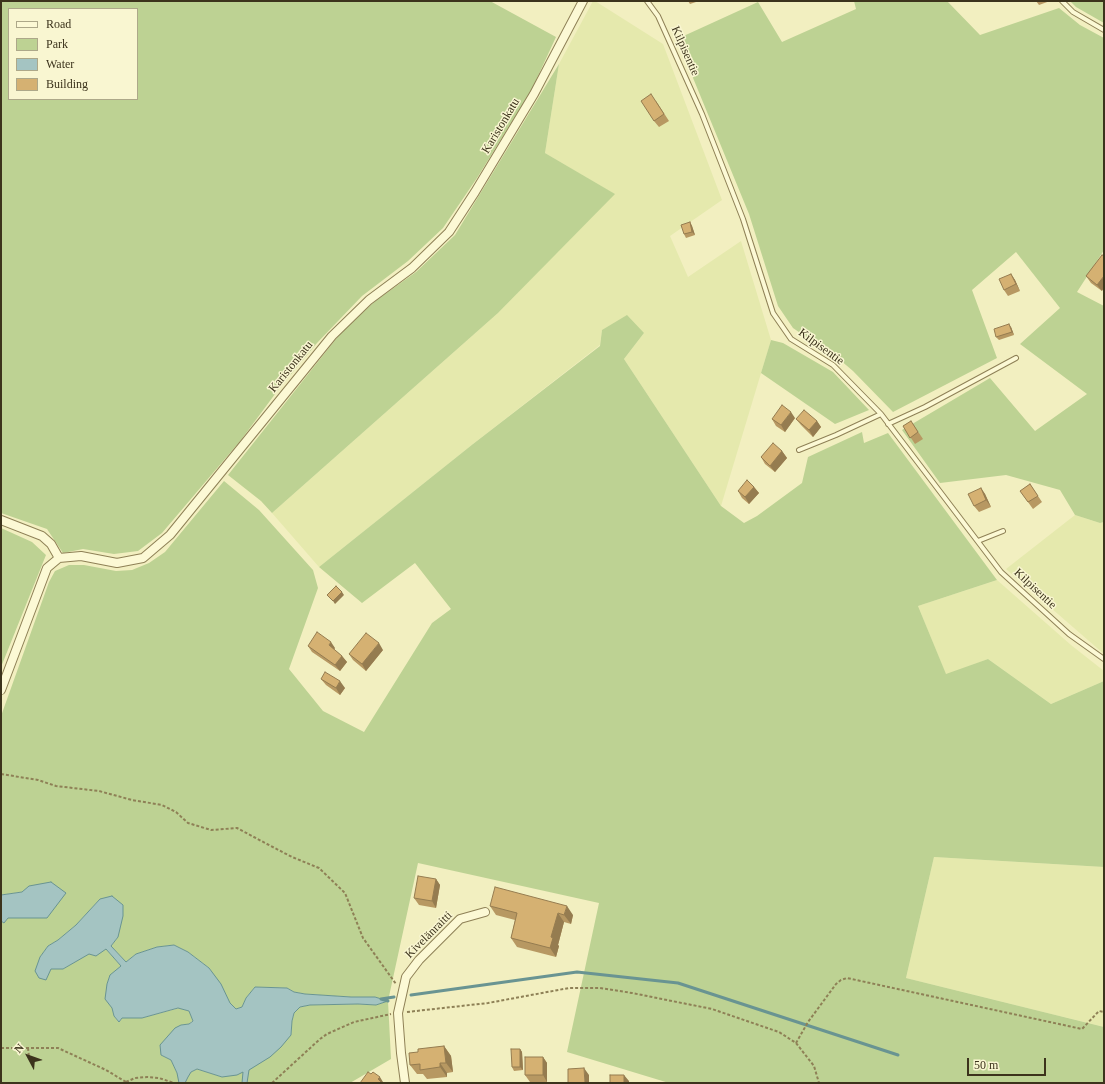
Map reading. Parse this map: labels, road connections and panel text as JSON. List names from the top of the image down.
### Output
{
  "streets": {
    "street": ["Karistonkatu", "Kivelänraitti"],
    "lane": ["Kilpisentie"]
  },
  "legend": [
    "Road",
    "Park",
    "Water",
    "Building"
  ],
  "scale_bar": "50 m",
  "north": "top left"
}
